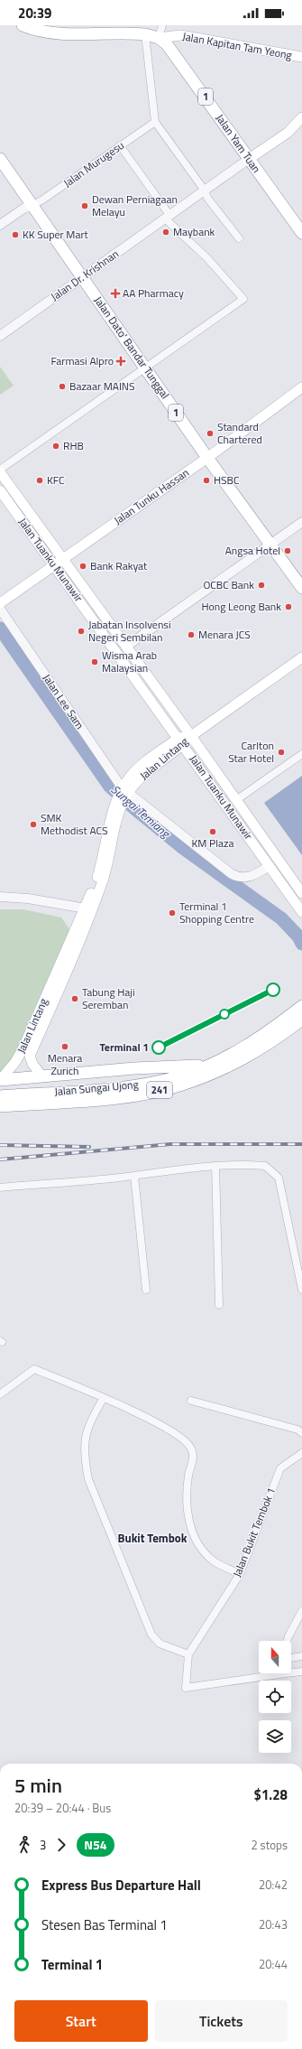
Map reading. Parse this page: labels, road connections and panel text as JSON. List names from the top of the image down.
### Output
{
  "streets": {
    "highway": [
      "Jalan Kapitan Tam Yeong",
      "1",
      "Jalan Yam Tuan",
      "Jalan Dato' Bandar Tunggal",
      "Jalan Sungai Ujong",
      "241"
    ],
    "main road": ["Jalan Tunku Hassan", "Jalan Tuanku Munawir", "Jalan Lintang"],
    "street": [
      "Jalan Murugesu",
      "Jalan Dr. Krishnan",
      "Jalan Lee Sam",
      "Jalan Bukit Tembok 1"
    ]
  },
  "crossings": [
    ["Jalan Kapitan Tam Yeong", "Jalan Yam Tuan"],
    ["Jalan Yam Tuan", "Jalan Dr. Krishnan"],
    ["Jalan Murugesu", "Jalan Dato' Bandar Tunggal"],
    ["Jalan Dr. Krishnan", "Jalan Dato' Bandar Tunggal"],
    ["Jalan Dato' Bandar Tunggal", "Jalan Tunku Hassan"],
    ["Jalan Tunku Hassan", "Jalan Tuanku Munawir"],
    ["Jalan Tuanku Munawir", "Jalan Lee Sam"],
    ["Jalan Tuanku Munawir", "Jalan Lintang"],
    ["Jalan Lee Sam", "Jalan Lintang"]
  ],
  "districts": ["Bukit Tembok"],
  "water": ["Sungai Temiang"],
  "places": {
    "other": [
      "Dewan Perniagaan Melayu",
      "Maybank",
      "KK Super Mart",
      "Bazaar MAINS",
      "Standard Chartered",
      "RHB",
      "KFC",
      "HSBC",
      "Angsa Hotel",
      "Bank Rakyat",
      "OCBC Bank",
      "Hong Leong Bank",
      "Jabatan Insolvensi Negeri Sembilan",
      "Menara JCS",
      "Wisma Arab Malaysian",
      "Carlton Star Hotel",
      "SMK Methodist ACS",
      "KM Plaza",
      "Terminal 1 Shopping Centre",
      "Tabung Haji Seremban",
      "Menara Zurich",
      "Terminal 1"
    ],
    "health": ["AA Pharmacy", "Farmasi Alpro"]
  },
  "lines": ["bus line N54"],
  "north": "top",
  "page": {
    "status": "20:39",
    "heading": ["5 min", "20:39 – 20:44 · Bus", "$1.28"],
    "legs": ["3", "N54", "2 stops"],
    "list": [
      {
        "name": "Express Bus Departure Hall",
        "value": "20:42"
      },
      {
        "name": "Stesen Bas Terminal 1",
        "value": "20:43"
      },
      {
        "name": "Terminal 1",
        "value": "20:44"
      }
    ],
    "buttons": ["Start", "Tickets"]
  }
}
